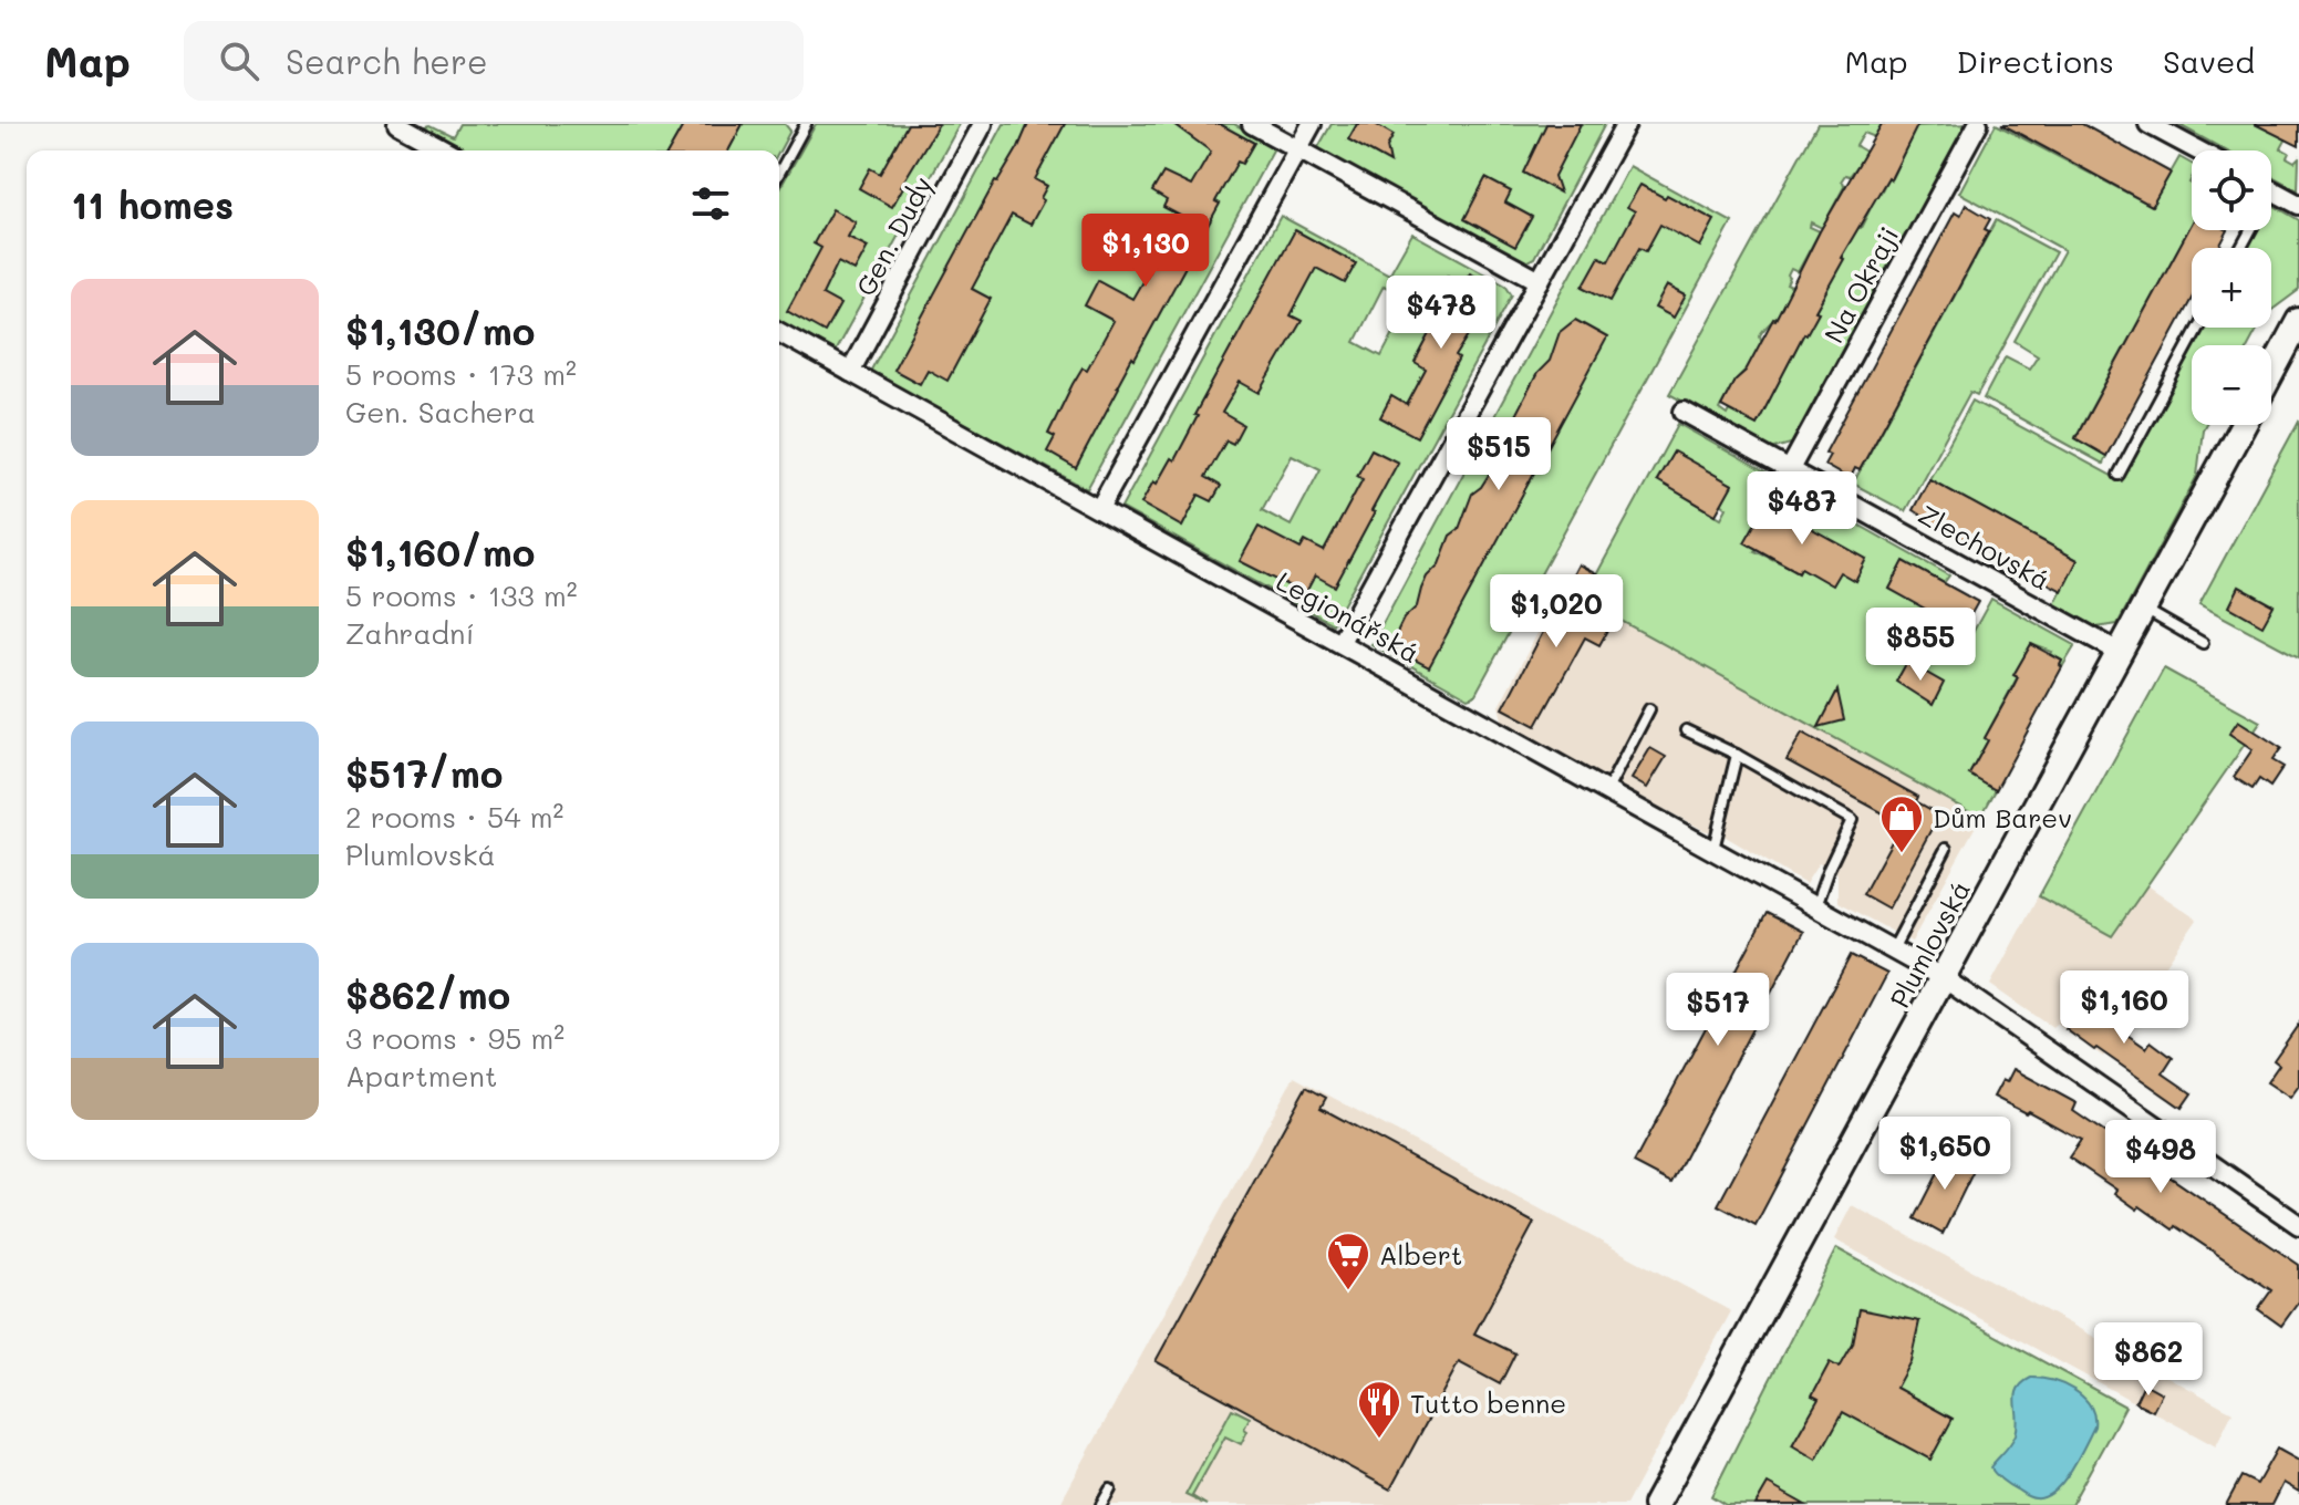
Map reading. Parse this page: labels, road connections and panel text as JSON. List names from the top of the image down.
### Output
{
  "streets": {
    "main road": ["Plumlovská"],
    "street": [
      "Gen. Dudy",
      "Na Okraji",
      "Zlechovská",
      "Legionářská"
    ]
  },
  "crossings": [
    ["Gen. Dudy", "Legionářská"],
    ["Na Okraji", "Zlechovská"],
    ["Zlechovská", "Plumlovská"],
    ["Legionářská", "Plumlovská"]
  ],
  "places": {
    "shop": ["Dům Barev"],
    "supermarket": ["Albert"],
    "restaurant": ["Tutto benne"]
  },
  "page": {
    "header": "Map",
    "search": "Search here",
    "nav": ["Map", "Directions", "Saved"],
    "map_buttons": ["+", "−"],
    "heading": "11 homes",
    "price": [
      "$1,130",
      "$478",
      "$515",
      "$487",
      "$1,020",
      "$855",
      "$1,160",
      "$517",
      "$1,650",
      "$498",
      "$862"
    ],
    "list": [
      {
        "name": "$1,130/mo",
        "note": "5 rooms · 173 m² · Gen. Sachera"
      },
      {
        "name": "$1,160/mo",
        "note": "5 rooms · 133 m² · Zahradní"
      },
      {
        "name": "$517/mo",
        "note": "2 rooms · 54 m² · Plumlovská"
      },
      {
        "name": "$862/mo",
        "note": "3 rooms · 95 m² · Apartment"
      }
    ]
  }
}
